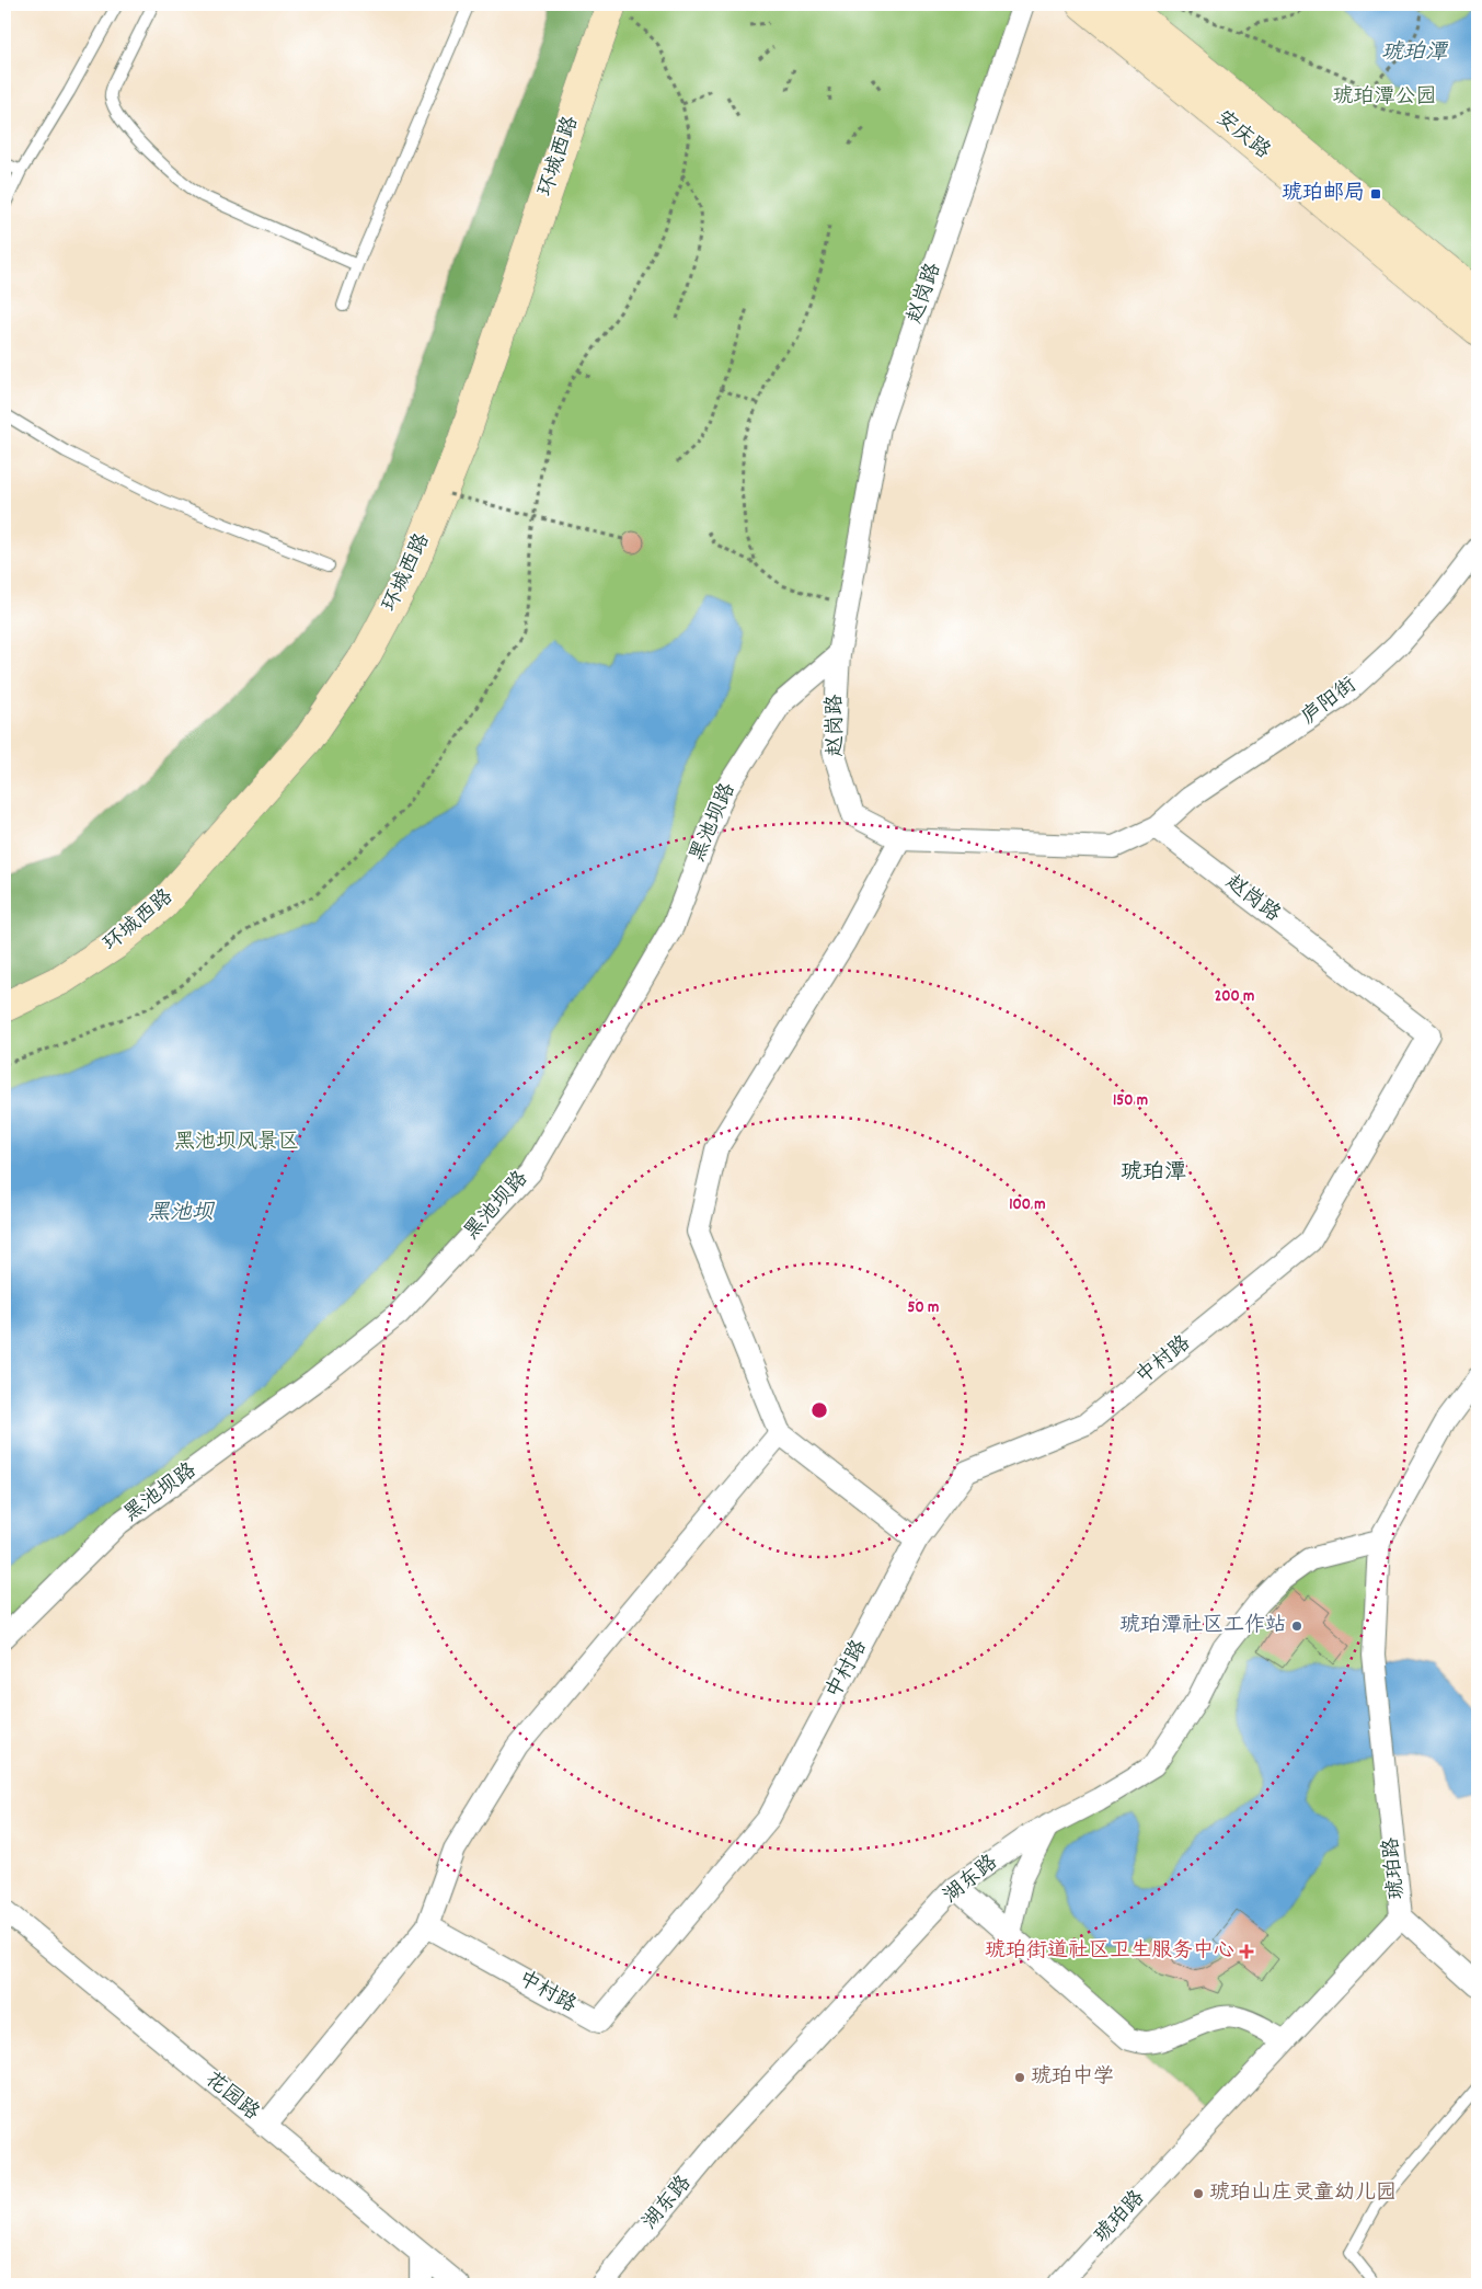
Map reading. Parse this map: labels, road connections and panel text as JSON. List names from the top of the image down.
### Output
{
  "streets": {
    "street": [
      "安庆路",
      "环城西路",
      "赵岗路",
      "庐阳街",
      "黑池坝路",
      "中村路",
      "琥珀路",
      "湖东路",
      "花园路"
    ]
  },
  "crossings": [
    ["赵岗路", "庐阳街"],
    ["赵岗路", "黑池坝路"],
    ["赵岗路", "中村路"],
    ["琥珀路", "湖东路"]
  ],
  "districts": ["琥珀潭"],
  "water": ["琥珀潭", "黑池坝"],
  "parks": ["琥珀潭公园", "黑池坝风景区"],
  "places": {
    "transit": ["琥珀邮局"],
    "other": ["琥珀潭社区工作站", "琥珀中学", "琥珀山庄灵童幼儿园"],
    "health": ["琥珀街道社区卫生服务中心"]
  },
  "rings": [
    "200 m",
    "150 m",
    "100 m",
    "50 m"
  ]
}
